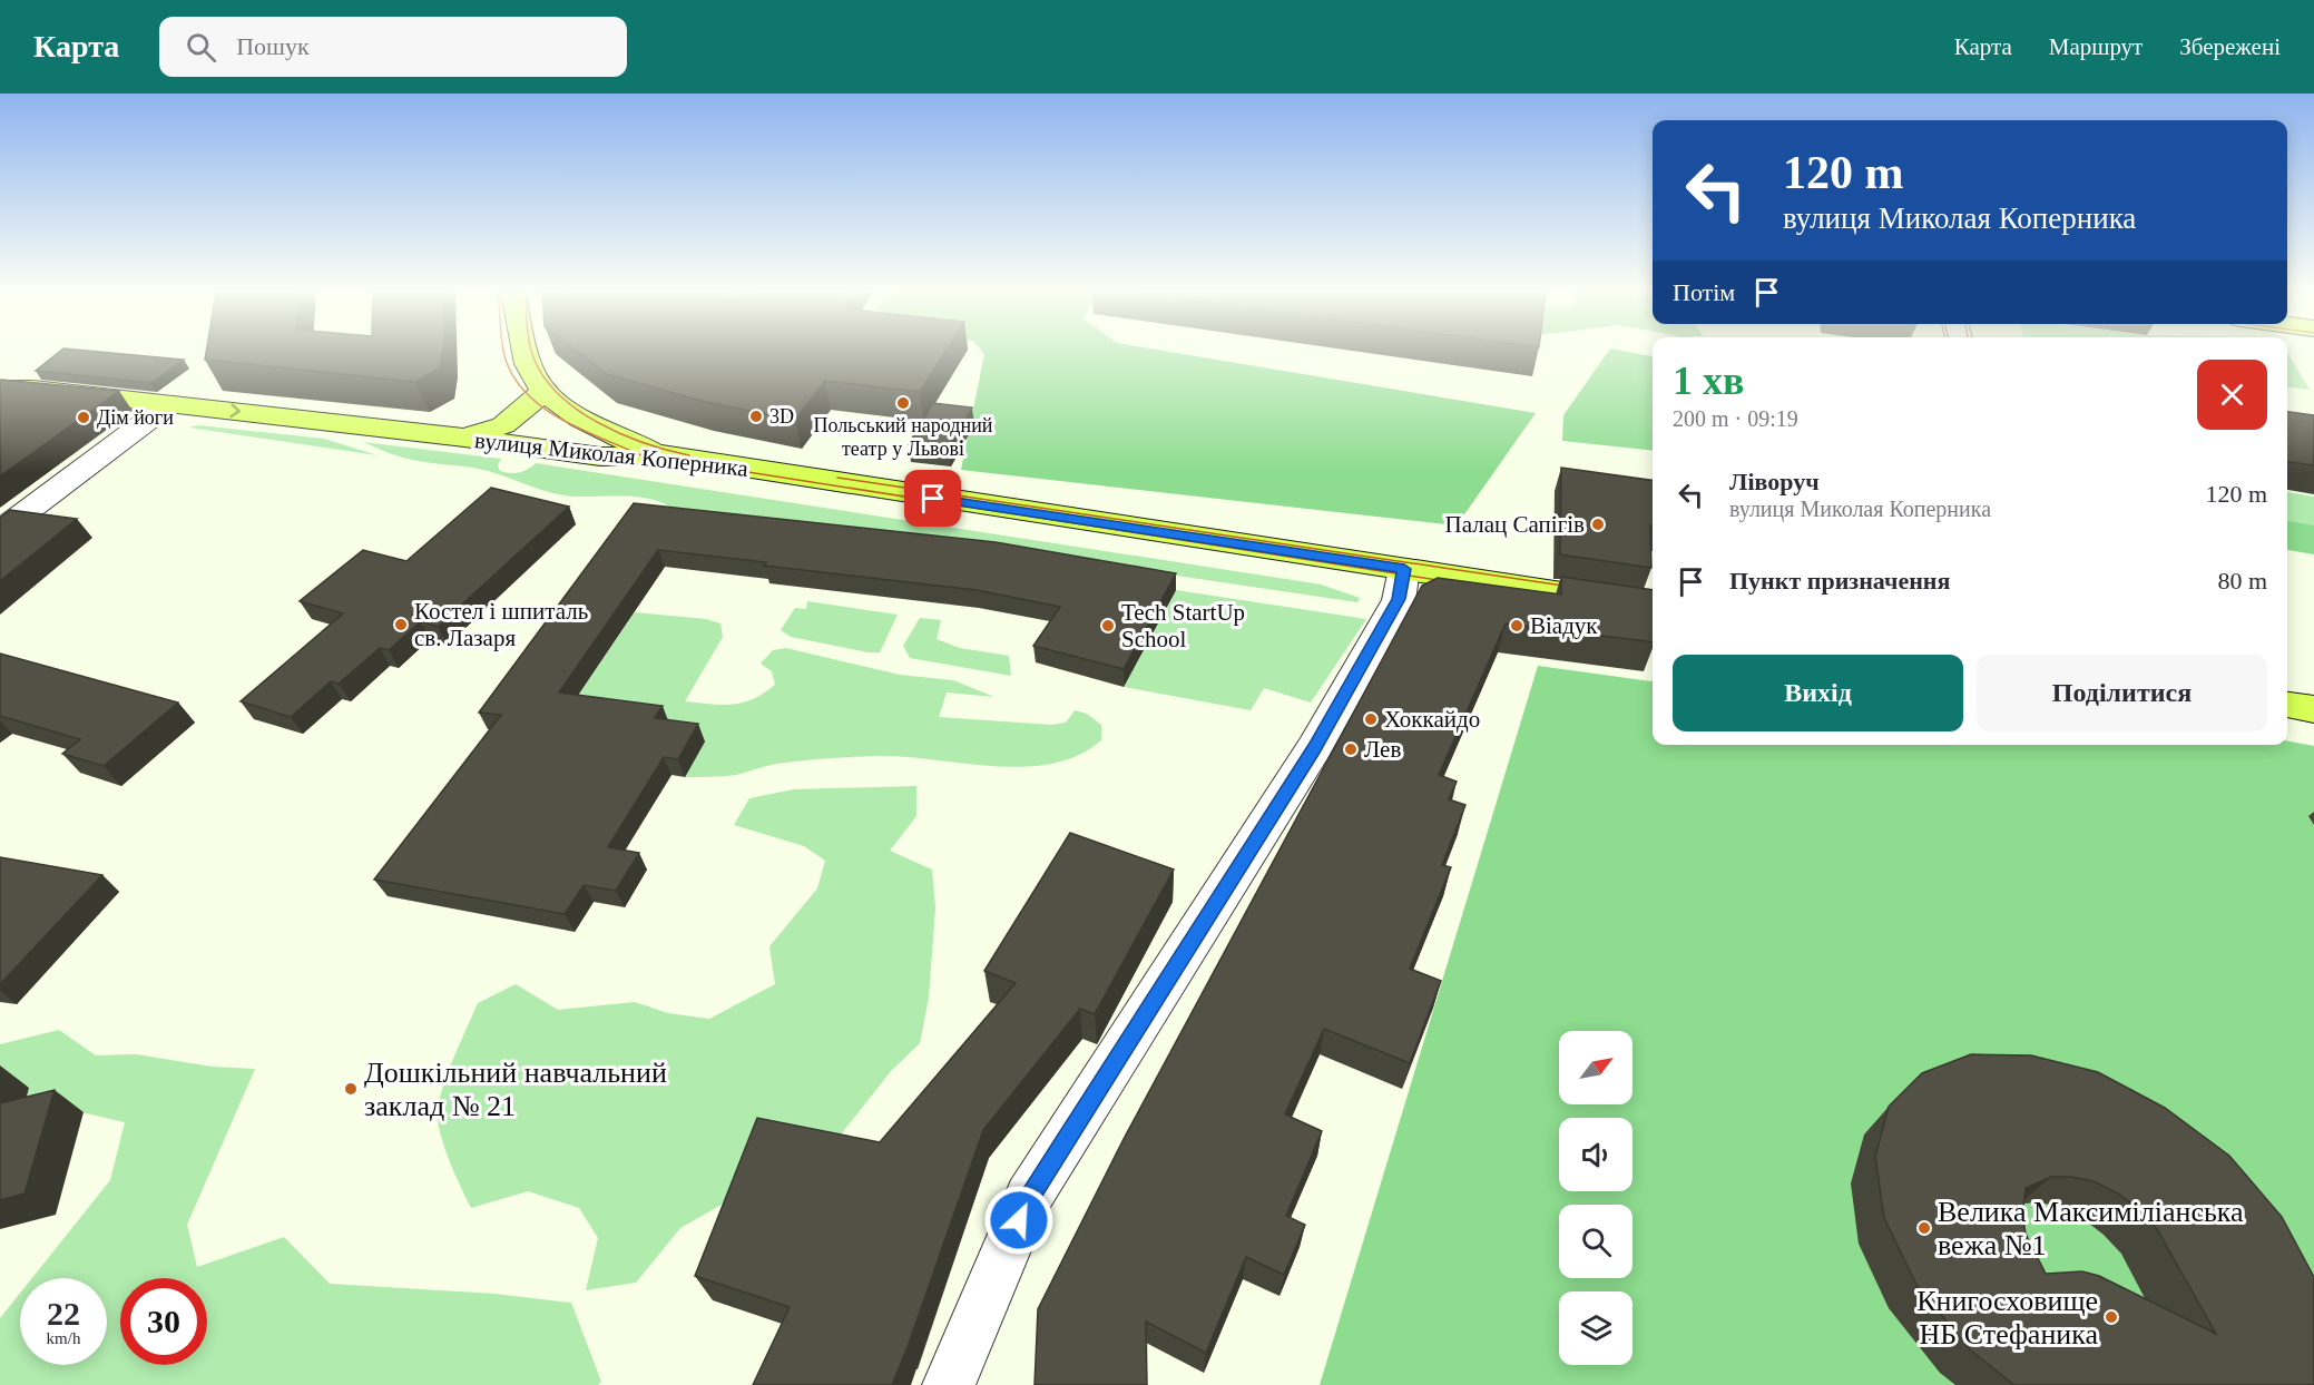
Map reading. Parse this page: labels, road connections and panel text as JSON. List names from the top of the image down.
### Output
{
  "streets": {
    "main road": ["вулиця Миколая Коперника"]
  },
  "places": [
    "Польський народний театр у Львові",
    "3D",
    "Дім йоги",
    "Палац Сапігів",
    "Костел і шпиталь св. Лазаря",
    "Tech StartUp School",
    "Віадук",
    "Хоккайдо",
    "Лев",
    "Дошкільний навчальний заклад № 21",
    "Велика Максиміліанська вежа №1",
    "Книгосховище НБ Стефаника"
  ],
  "north": "top right",
  "page": {
    "header": "Карта",
    "search": "Пошук",
    "nav": ["Карта", "Маршрут", "Збережені"],
    "turn": ["120 m", "вулиця Миколая Коперника"],
    "then": "Потім",
    "heading": ["1 хв", "200 m · 09:19"],
    "list": [
      {
        "name": "Ліворуч",
        "note": "вулиця Миколая Коперника",
        "value": "120 m"
      },
      {
        "name": "Пункт призначення",
        "value": "80 m"
      }
    ],
    "buttons": ["Вихід", "Поділитися"],
    "speed": "22 km/h",
    "limit": "30"
  }
}
